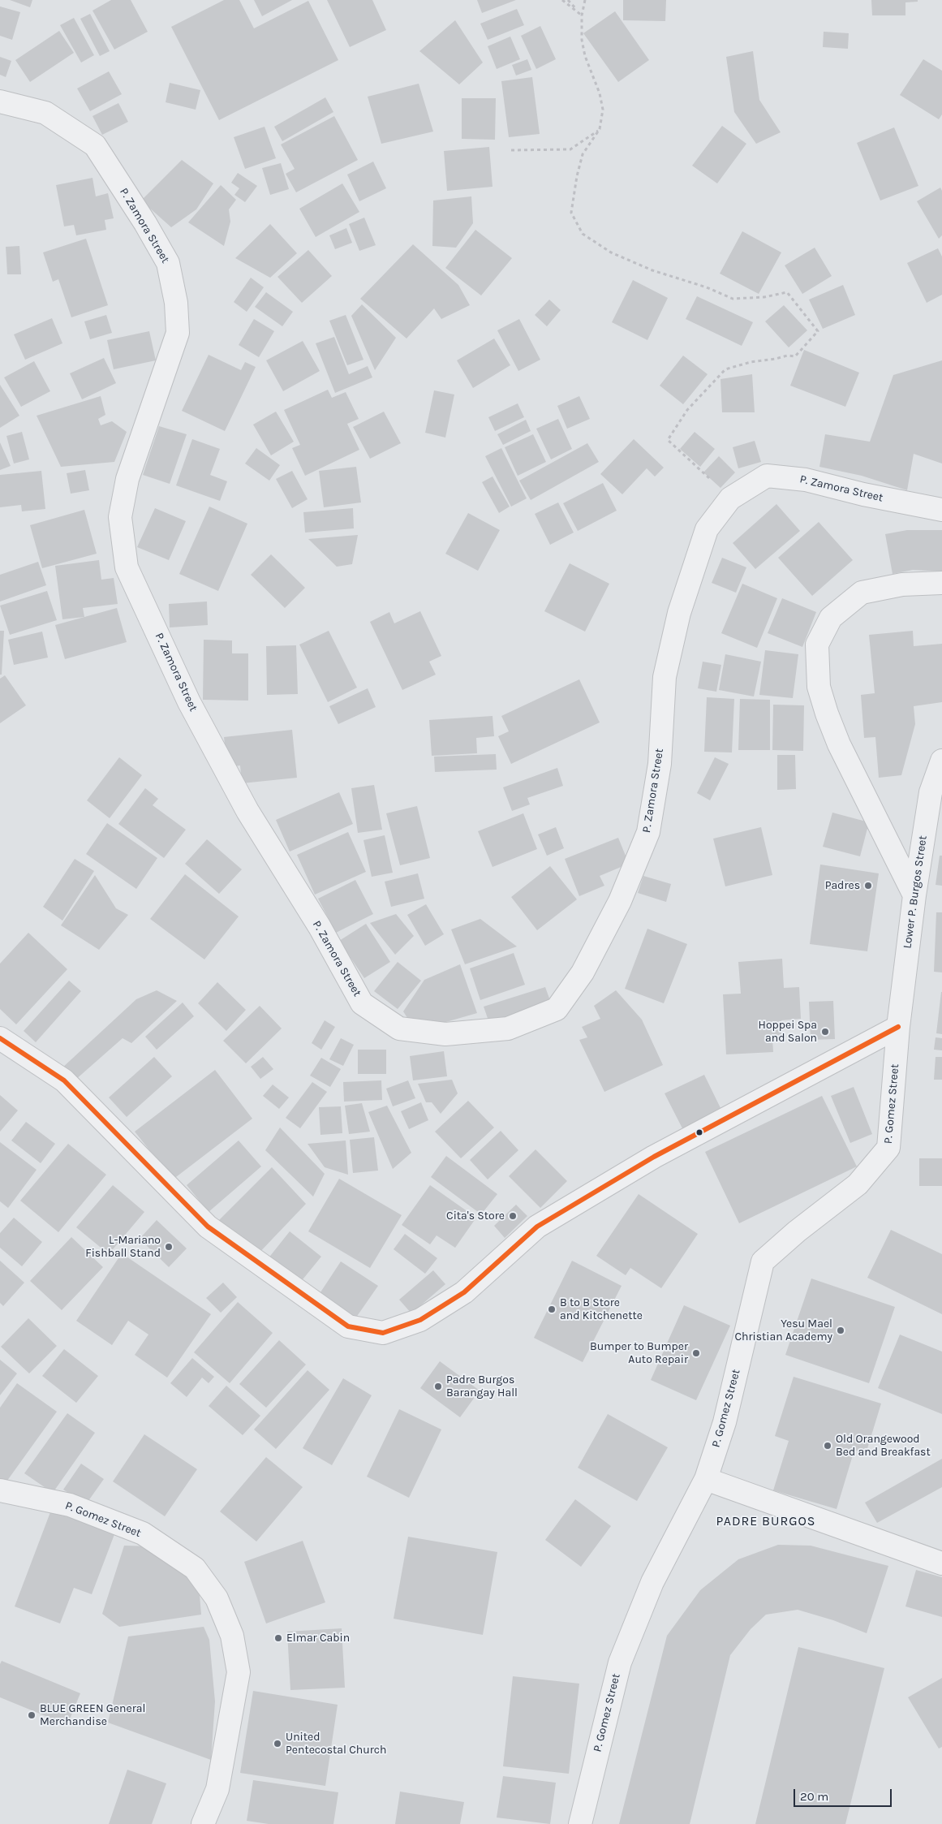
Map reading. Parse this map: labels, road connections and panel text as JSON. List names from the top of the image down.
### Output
{
  "streets": {
    "street": ["P. Zamora Street", "Lower P. Burgos Street", "P. Gomez Street"]
  },
  "crossings": [
    ["Lower P. Burgos Street", "P. Gomez Street"]
  ],
  "districts": ["PADRE BURGOS"],
  "places": [
    "Padres",
    "Hoppei Spa and Salon",
    "Cita's Store",
    "L-Mariano Fishball Stand",
    "B to B Store and Kitchenette",
    "Yesu Mael Christian Academy",
    "Bumper to Bumper Auto Repair",
    "Padre Burgos Barangay Hall",
    "Old Orangewood Bed and Breakfast",
    "Elmar Cabin",
    "BLUE GREEN General Merchandise",
    "United Pentecostal Church"
  ],
  "scale_bar": "20 m"
}
